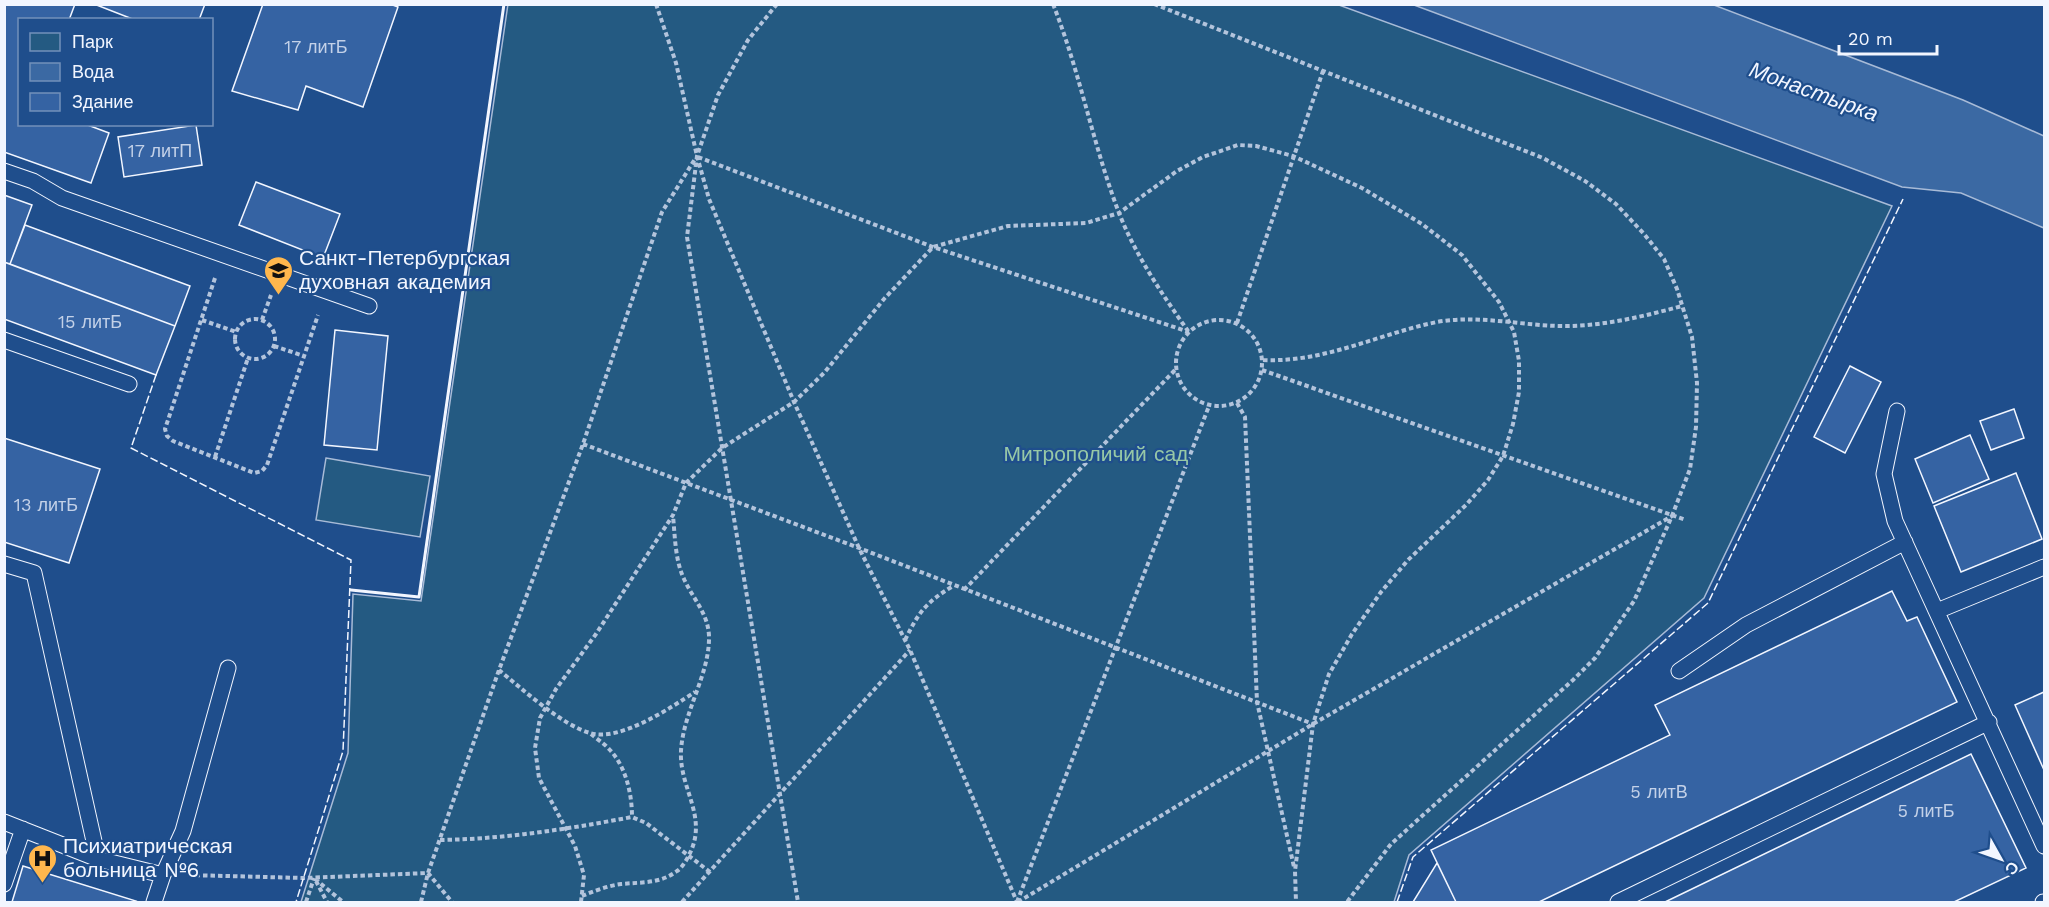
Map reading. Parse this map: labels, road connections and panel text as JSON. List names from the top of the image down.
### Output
{
  "water": ["Монастырка"],
  "parks": ["Митрополичий сад"],
  "places": {
    "school or university": ["Санкт-Петербургская духовная академия"],
    "hospital": ["Психиатрическая больница №6"]
  },
  "house_numbers": [
    "17 литБ",
    "17 литП",
    "15 литБ",
    "13 литБ",
    "5 литВ",
    "5 литБ"
  ],
  "legend": ["Парк", "Вода", "Здание"],
  "scale_bar": "20 m",
  "north": "bottom right"
}
